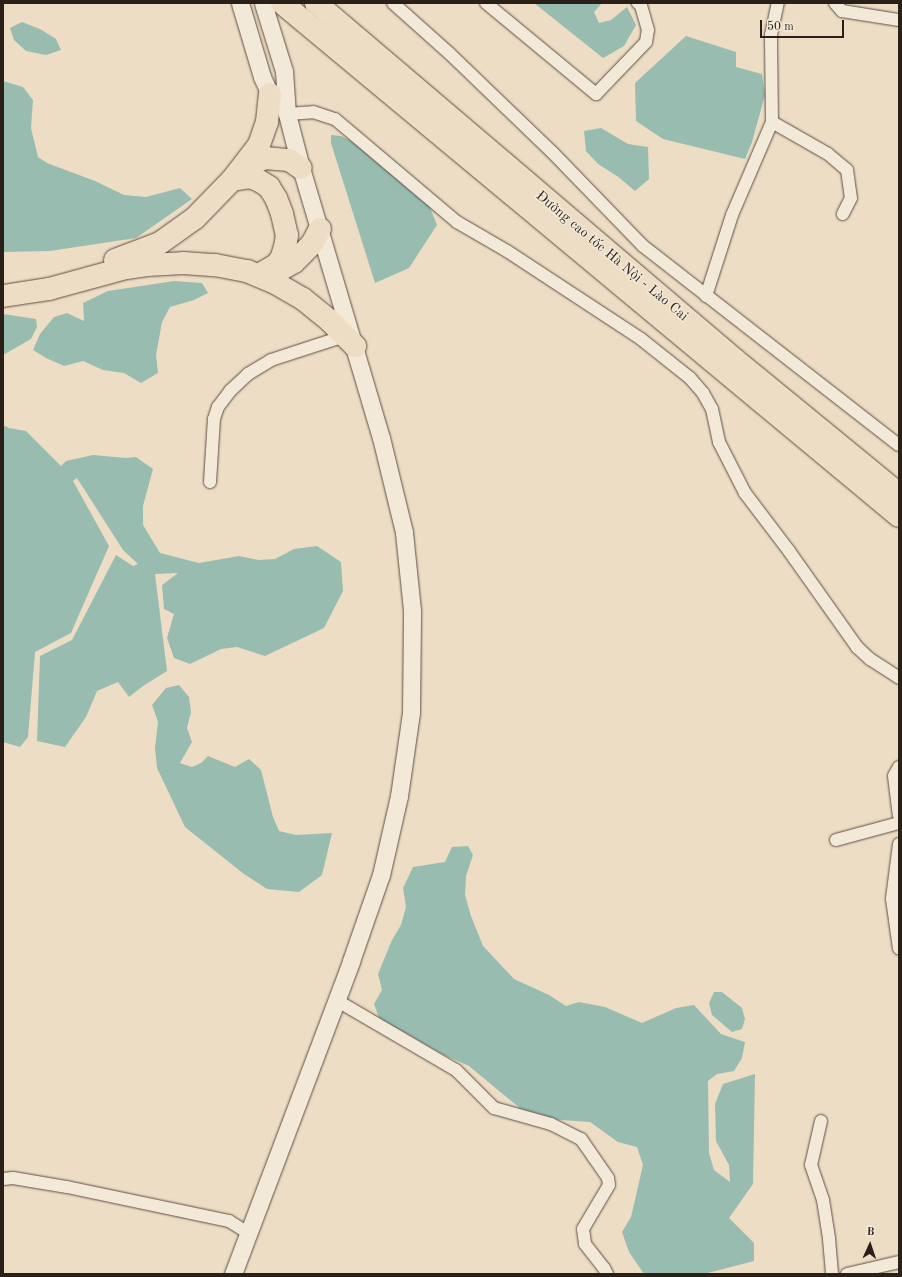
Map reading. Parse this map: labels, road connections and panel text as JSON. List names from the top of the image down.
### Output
{
  "streets": {
    "highway": ["Đường cao tốc Hà Nội - Lào Cai"]
  },
  "scale_bar": "50 m",
  "north": "top"
}
